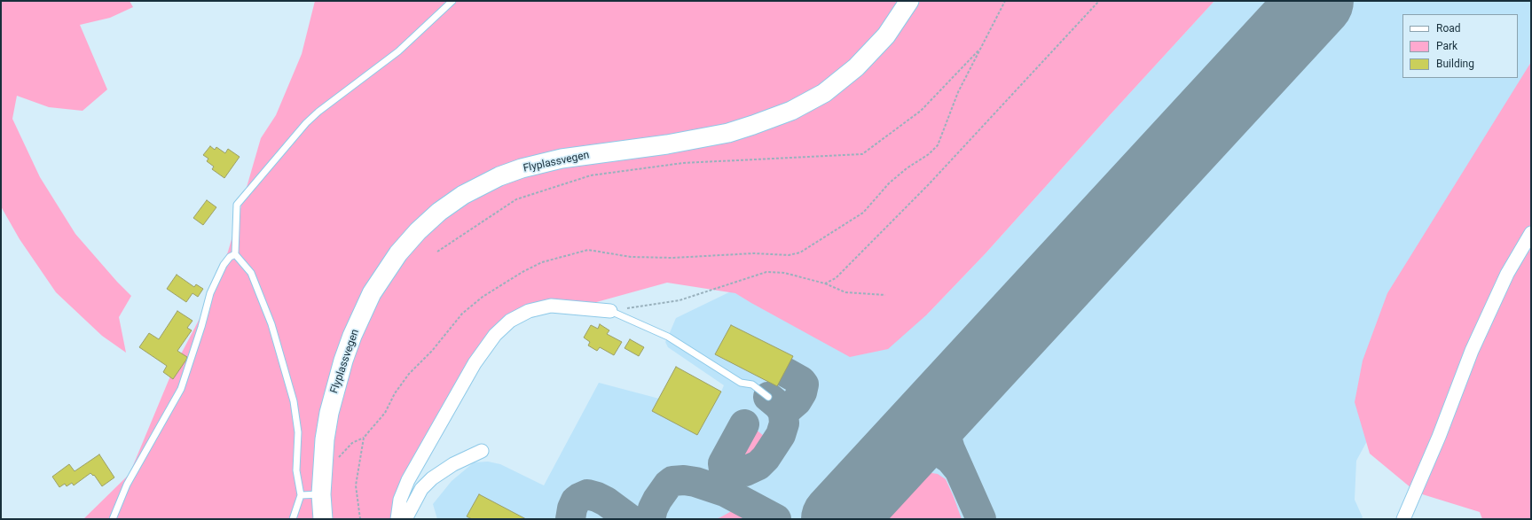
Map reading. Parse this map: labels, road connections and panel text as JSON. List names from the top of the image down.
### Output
{
  "streets": {
    "main road": ["Flyplassvegen"]
  },
  "legend": ["Road", "Park", "Building"]
}
